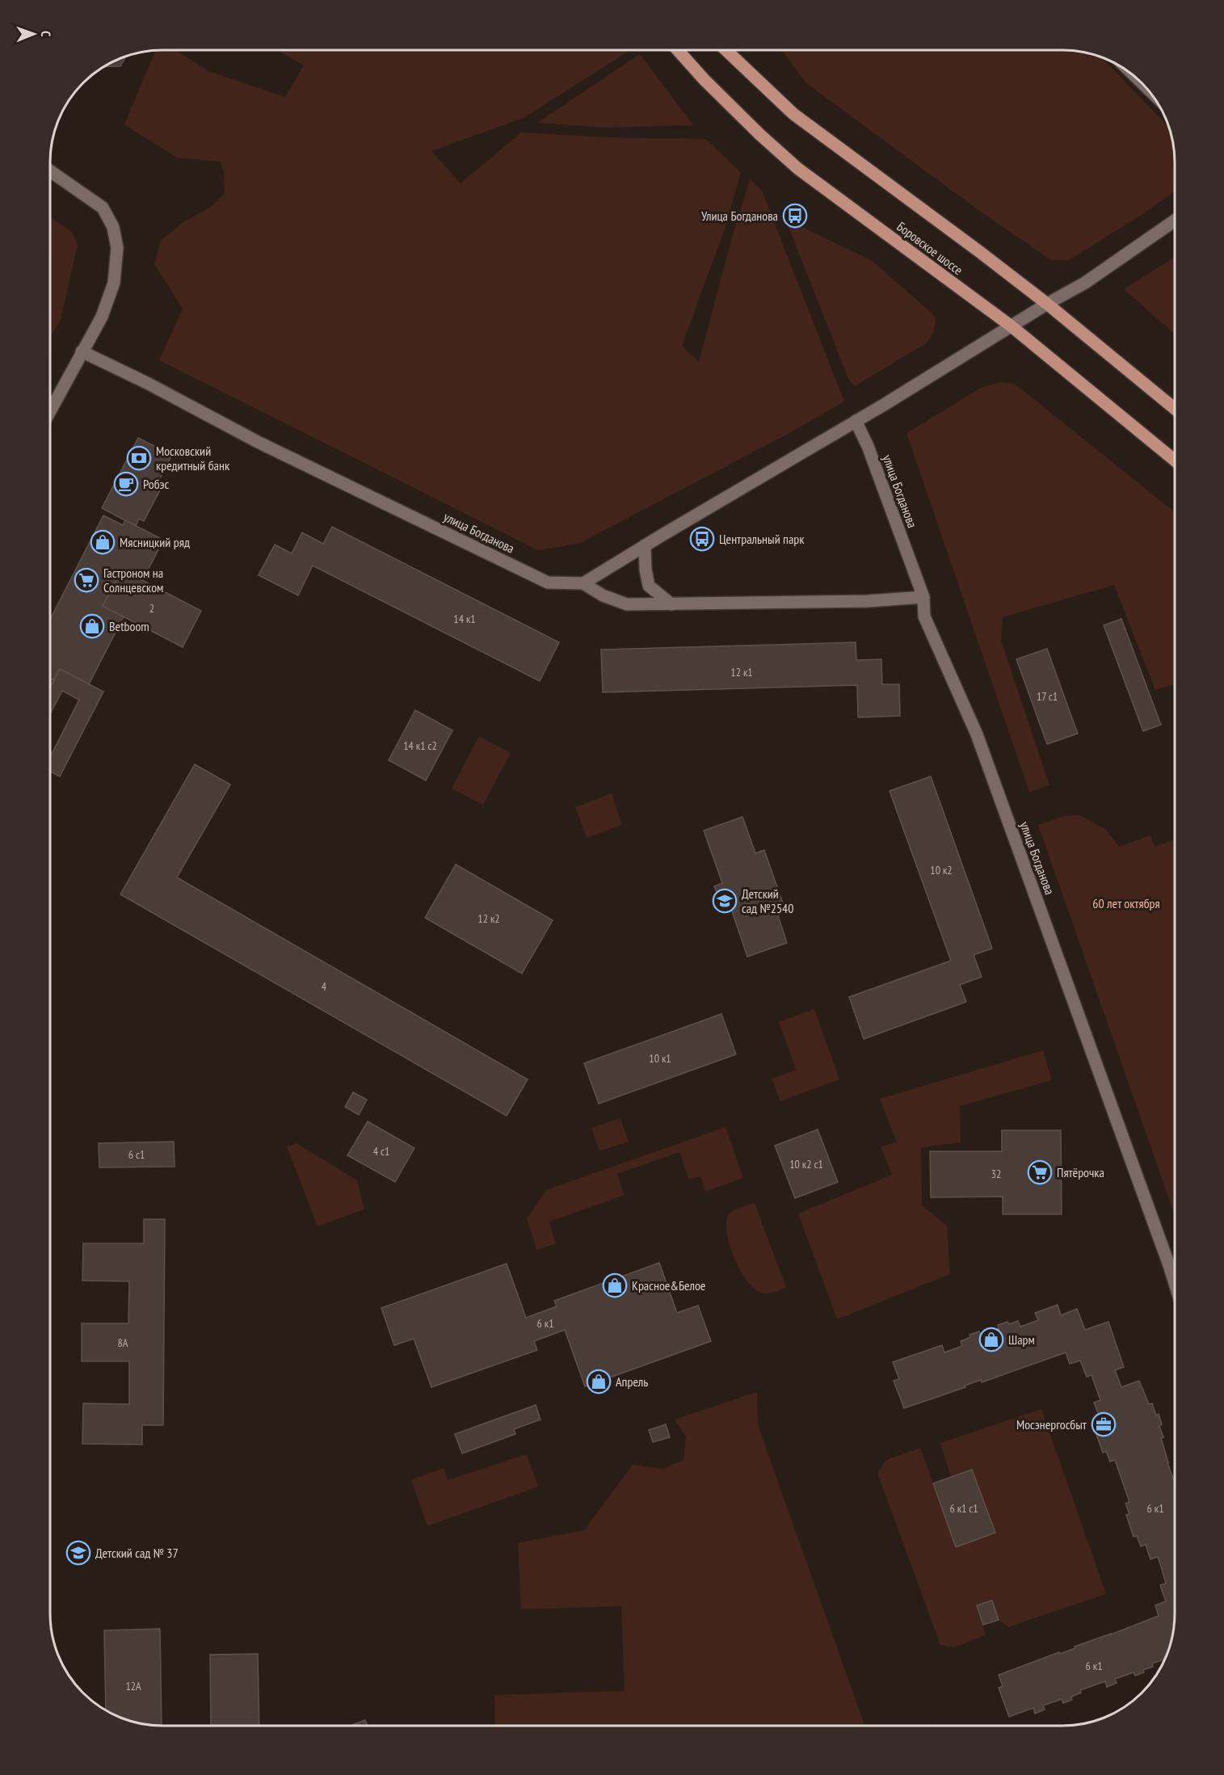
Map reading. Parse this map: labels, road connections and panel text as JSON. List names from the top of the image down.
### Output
{
  "streets": {
    "main road": ["Боровское шоссе"],
    "street": ["улица Богданова"]
  },
  "parks": ["60 лет октября"],
  "places": {
    "bus stop": ["Улица Богданова", "Центральный парк"],
    "bank": ["Московский кредитный банк"],
    "cafe": ["Робэс"],
    "shop": [
      "Мясницкий ряд",
      "Betboom",
      "Красное&Белое",
      "Шарм",
      "Апрель"
    ],
    "supermarket": ["Гастроном на Солнцевском", "Пятёрочка"],
    "school or university": ["Детский сад №2540", "Детский сад № 37"],
    "office": ["Мосэнергосбыт"]
  },
  "house_numbers": [
    "2",
    "14 к1",
    "12 к1",
    "17 с1",
    "14 к1 с2",
    "10 к2",
    "12 к2",
    "4",
    "10 к1",
    "4 с1",
    "6 с1",
    "10 к2 с1",
    "32",
    "6 к1",
    "8А",
    "6 к1 с1",
    "6 к1",
    "6 к1",
    "12А"
  ],
  "north": "right"
}
